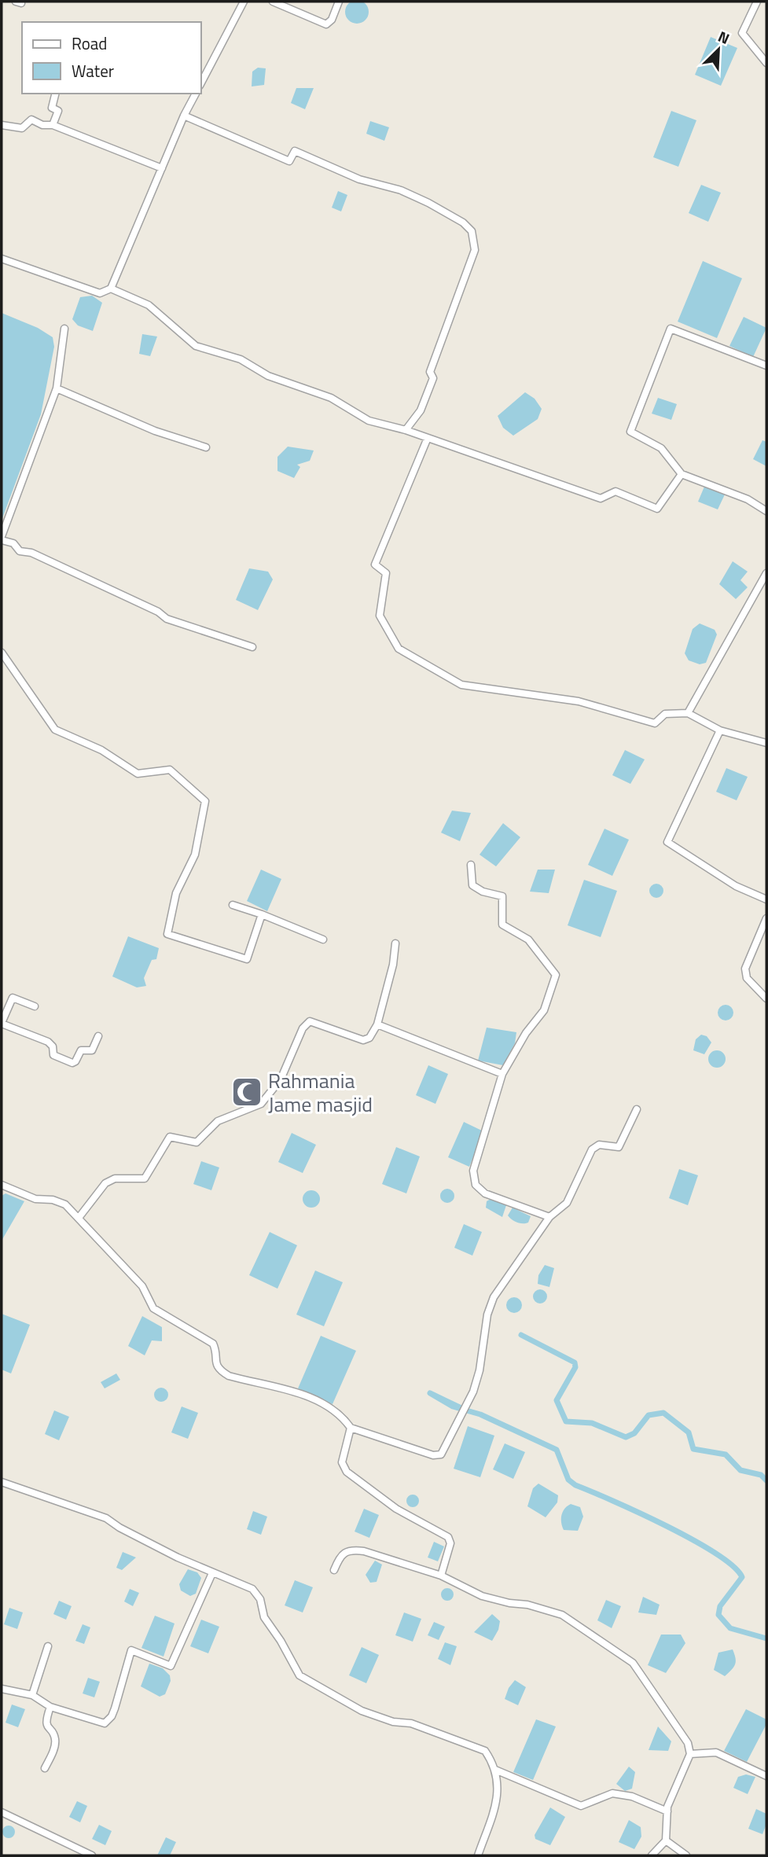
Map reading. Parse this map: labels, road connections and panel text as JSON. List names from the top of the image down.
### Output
{
  "places": {
    "mosque": ["Rahmania Jame masjid"]
  },
  "legend": ["Road", "Water"],
  "north": "top right"
}
